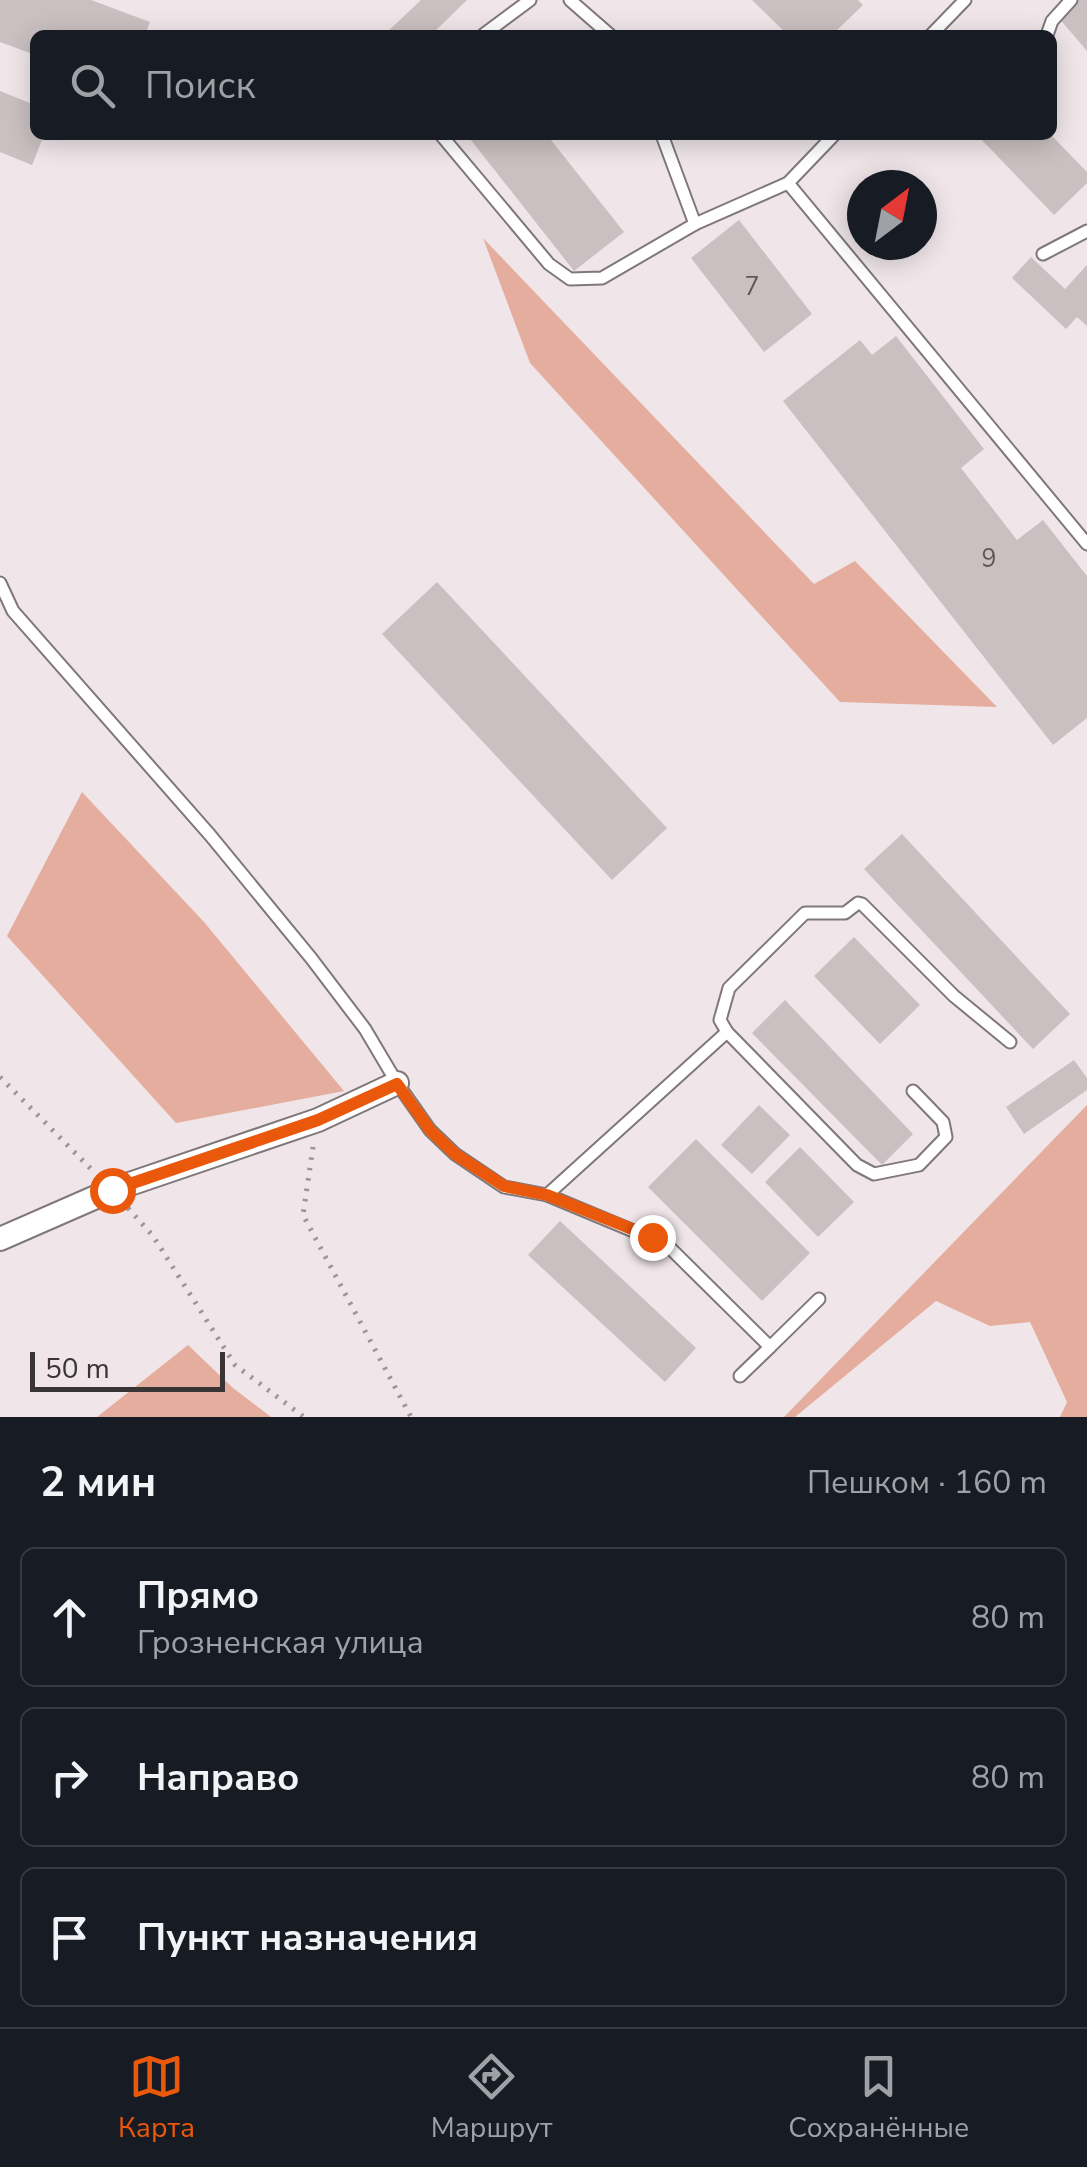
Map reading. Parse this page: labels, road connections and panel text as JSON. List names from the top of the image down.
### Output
{
  "house_numbers": ["7", "9"],
  "scale_bar": "50 m",
  "north": "top right",
  "page": {
    "search": "Поиск",
    "scale": "50 m",
    "heading": ["2 мин", "Пешком · 160 m"],
    "list": [
      ["Прямо", "Грозненская улица", "80 m"],
      ["Направо", "80 m"],
      "Пункт назначения"
    ],
    "nav": ["Карта", "Маршрут", "Сохранённые"]
  }
}
